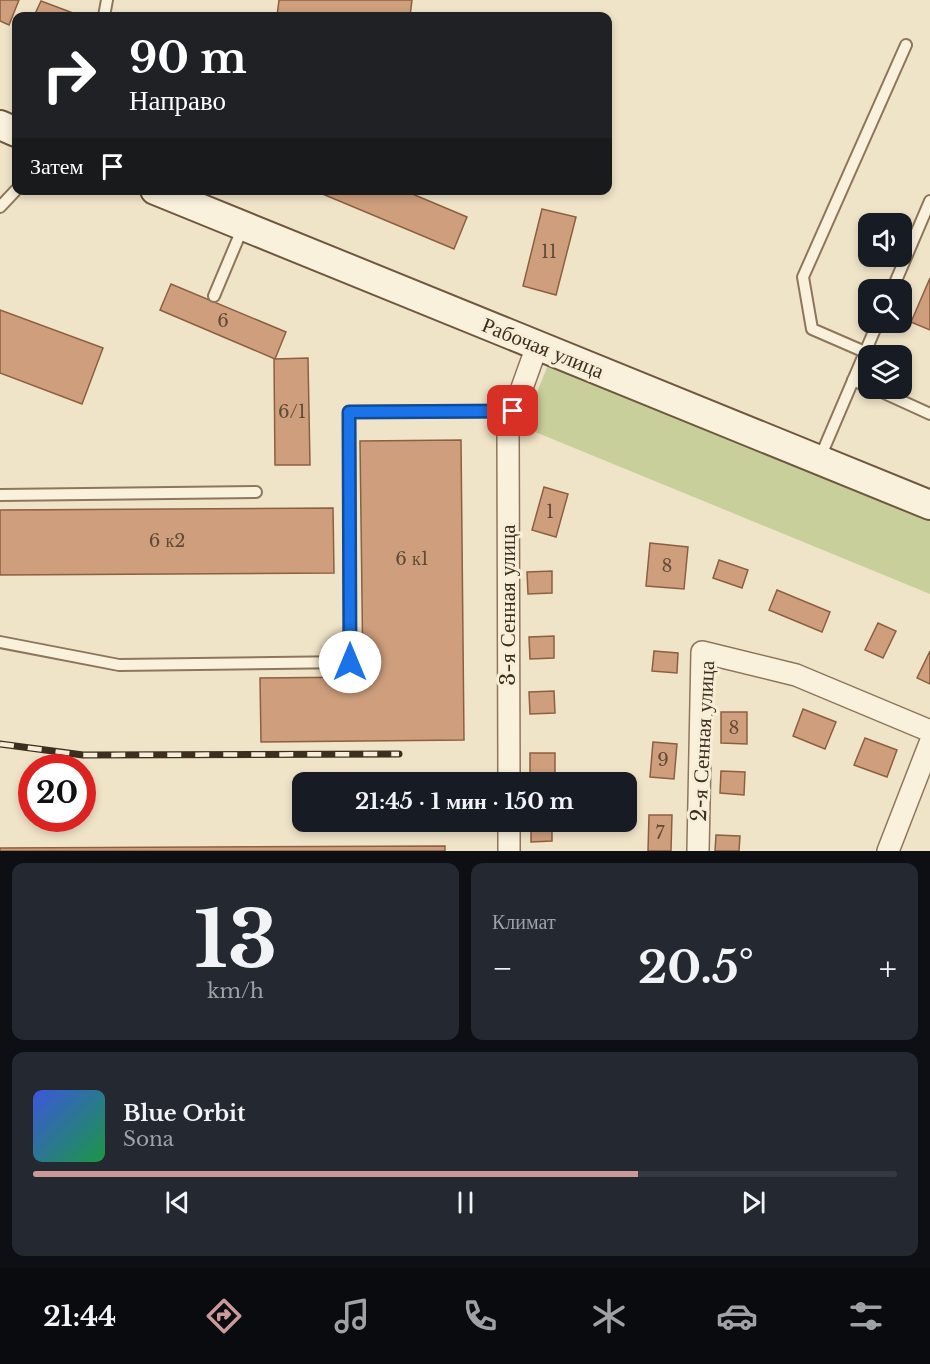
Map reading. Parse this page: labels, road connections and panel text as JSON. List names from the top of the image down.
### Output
{
  "streets": {
    "main road": ["Рабочая улица"],
    "street": ["3-я Сенная улица", "2-я Сенная улица"]
  },
  "house_numbers": [
    "11",
    "6",
    "6/1",
    "1",
    "6 к2",
    "6 к1",
    "8",
    "8",
    "9",
    "7"
  ],
  "page": {
    "turn": ["90 m", "Направо"],
    "then": "Затем",
    "limit": "20",
    "trip": "21:45 · 1 мин · 150 m",
    "tile": [
      ["13", "km/h"],
      "Климат"
    ],
    "heat": ["−", "20.5°", "+"],
    "song": ["Blue Orbit", "Sona"],
    "tabs": "21:44"
  }
}
